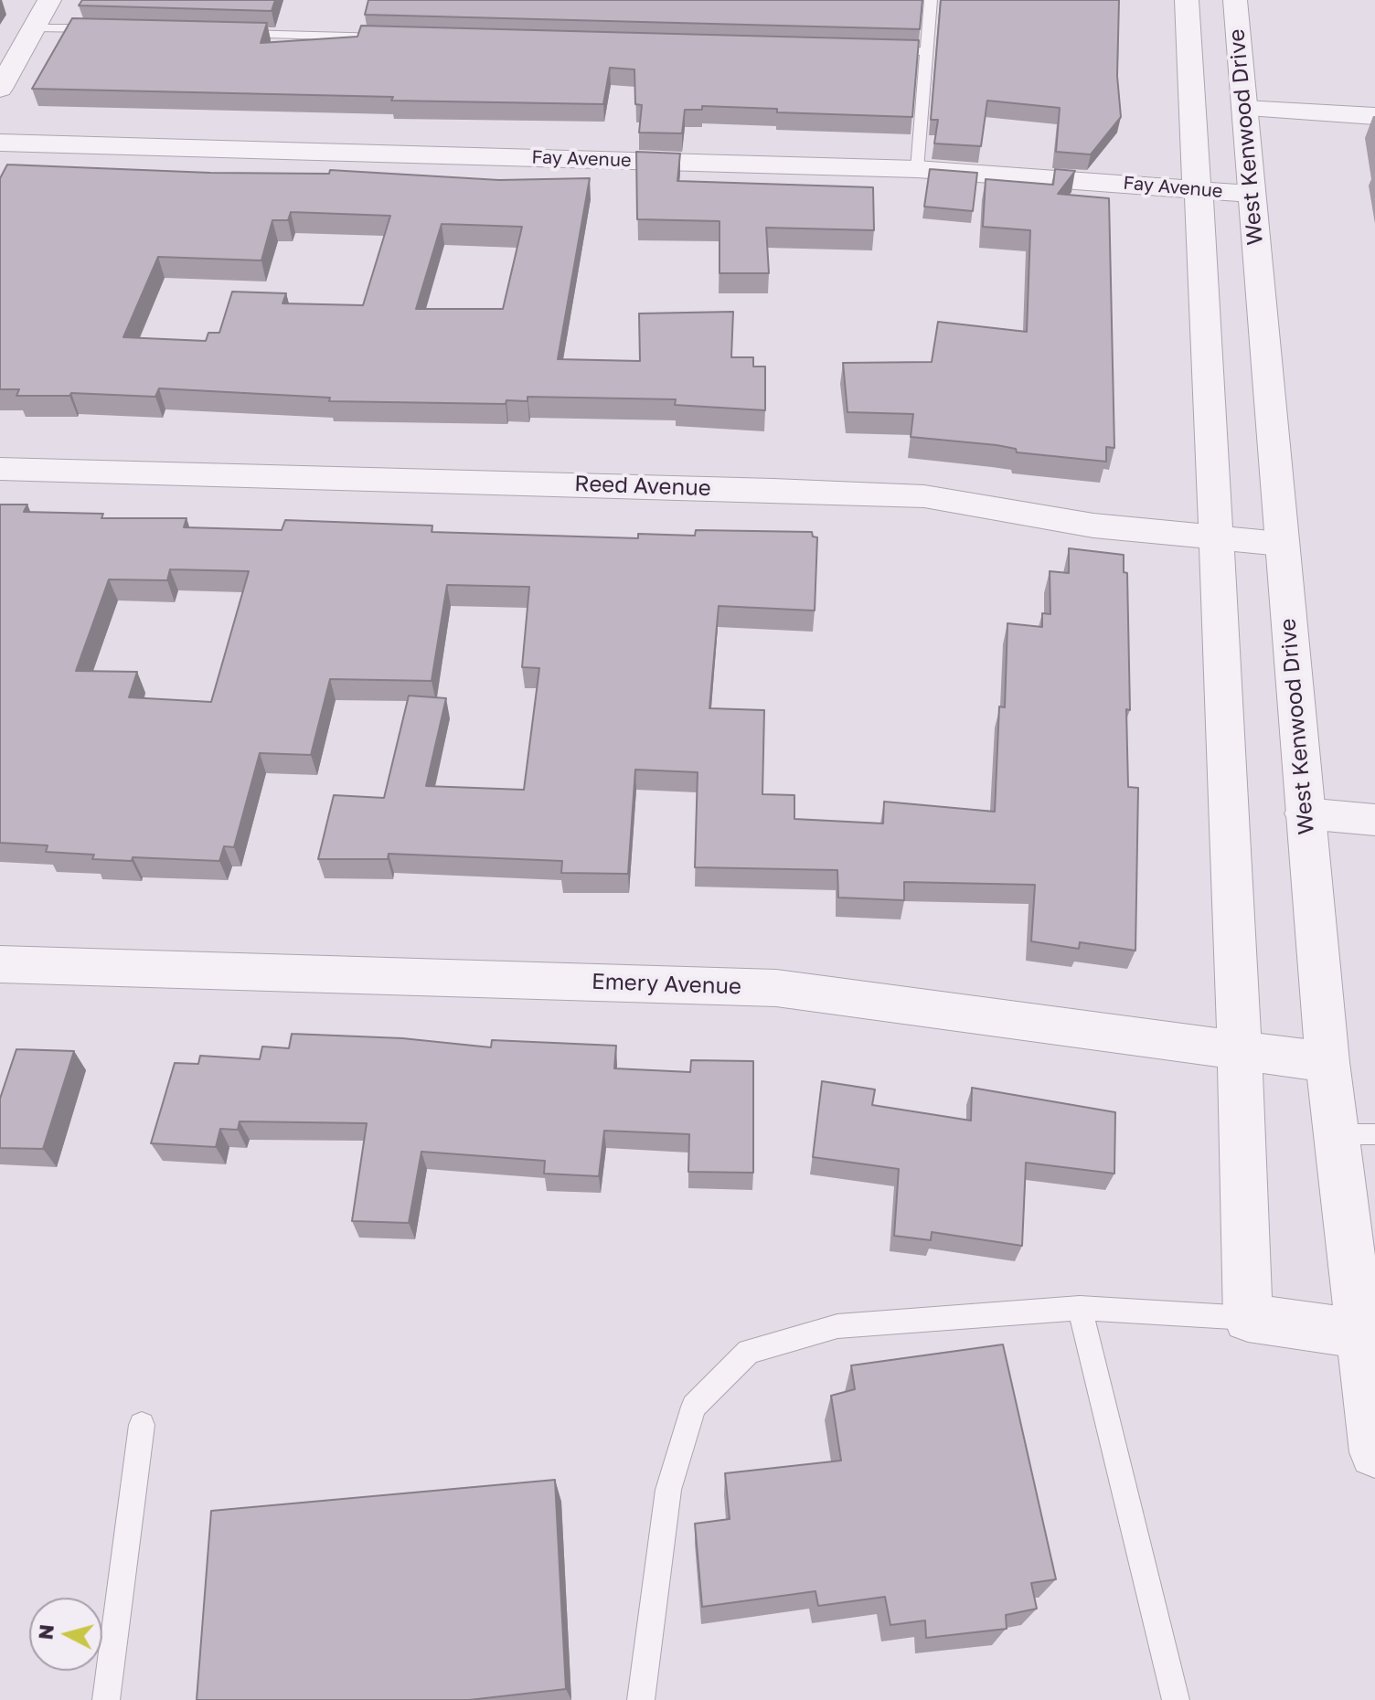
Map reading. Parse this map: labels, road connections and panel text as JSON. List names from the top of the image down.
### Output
{
  "streets": {
    "street": [
      "West Kenwood Drive",
      "Fay Avenue",
      "Reed Avenue",
      "Emery Avenue"
    ]
  },
  "crossings": [
    ["West Kenwood Drive", "Fay Avenue"],
    ["West Kenwood Drive", "Reed Avenue"],
    ["West Kenwood Drive", "Emery Avenue"]
  ],
  "north": "left"
}
